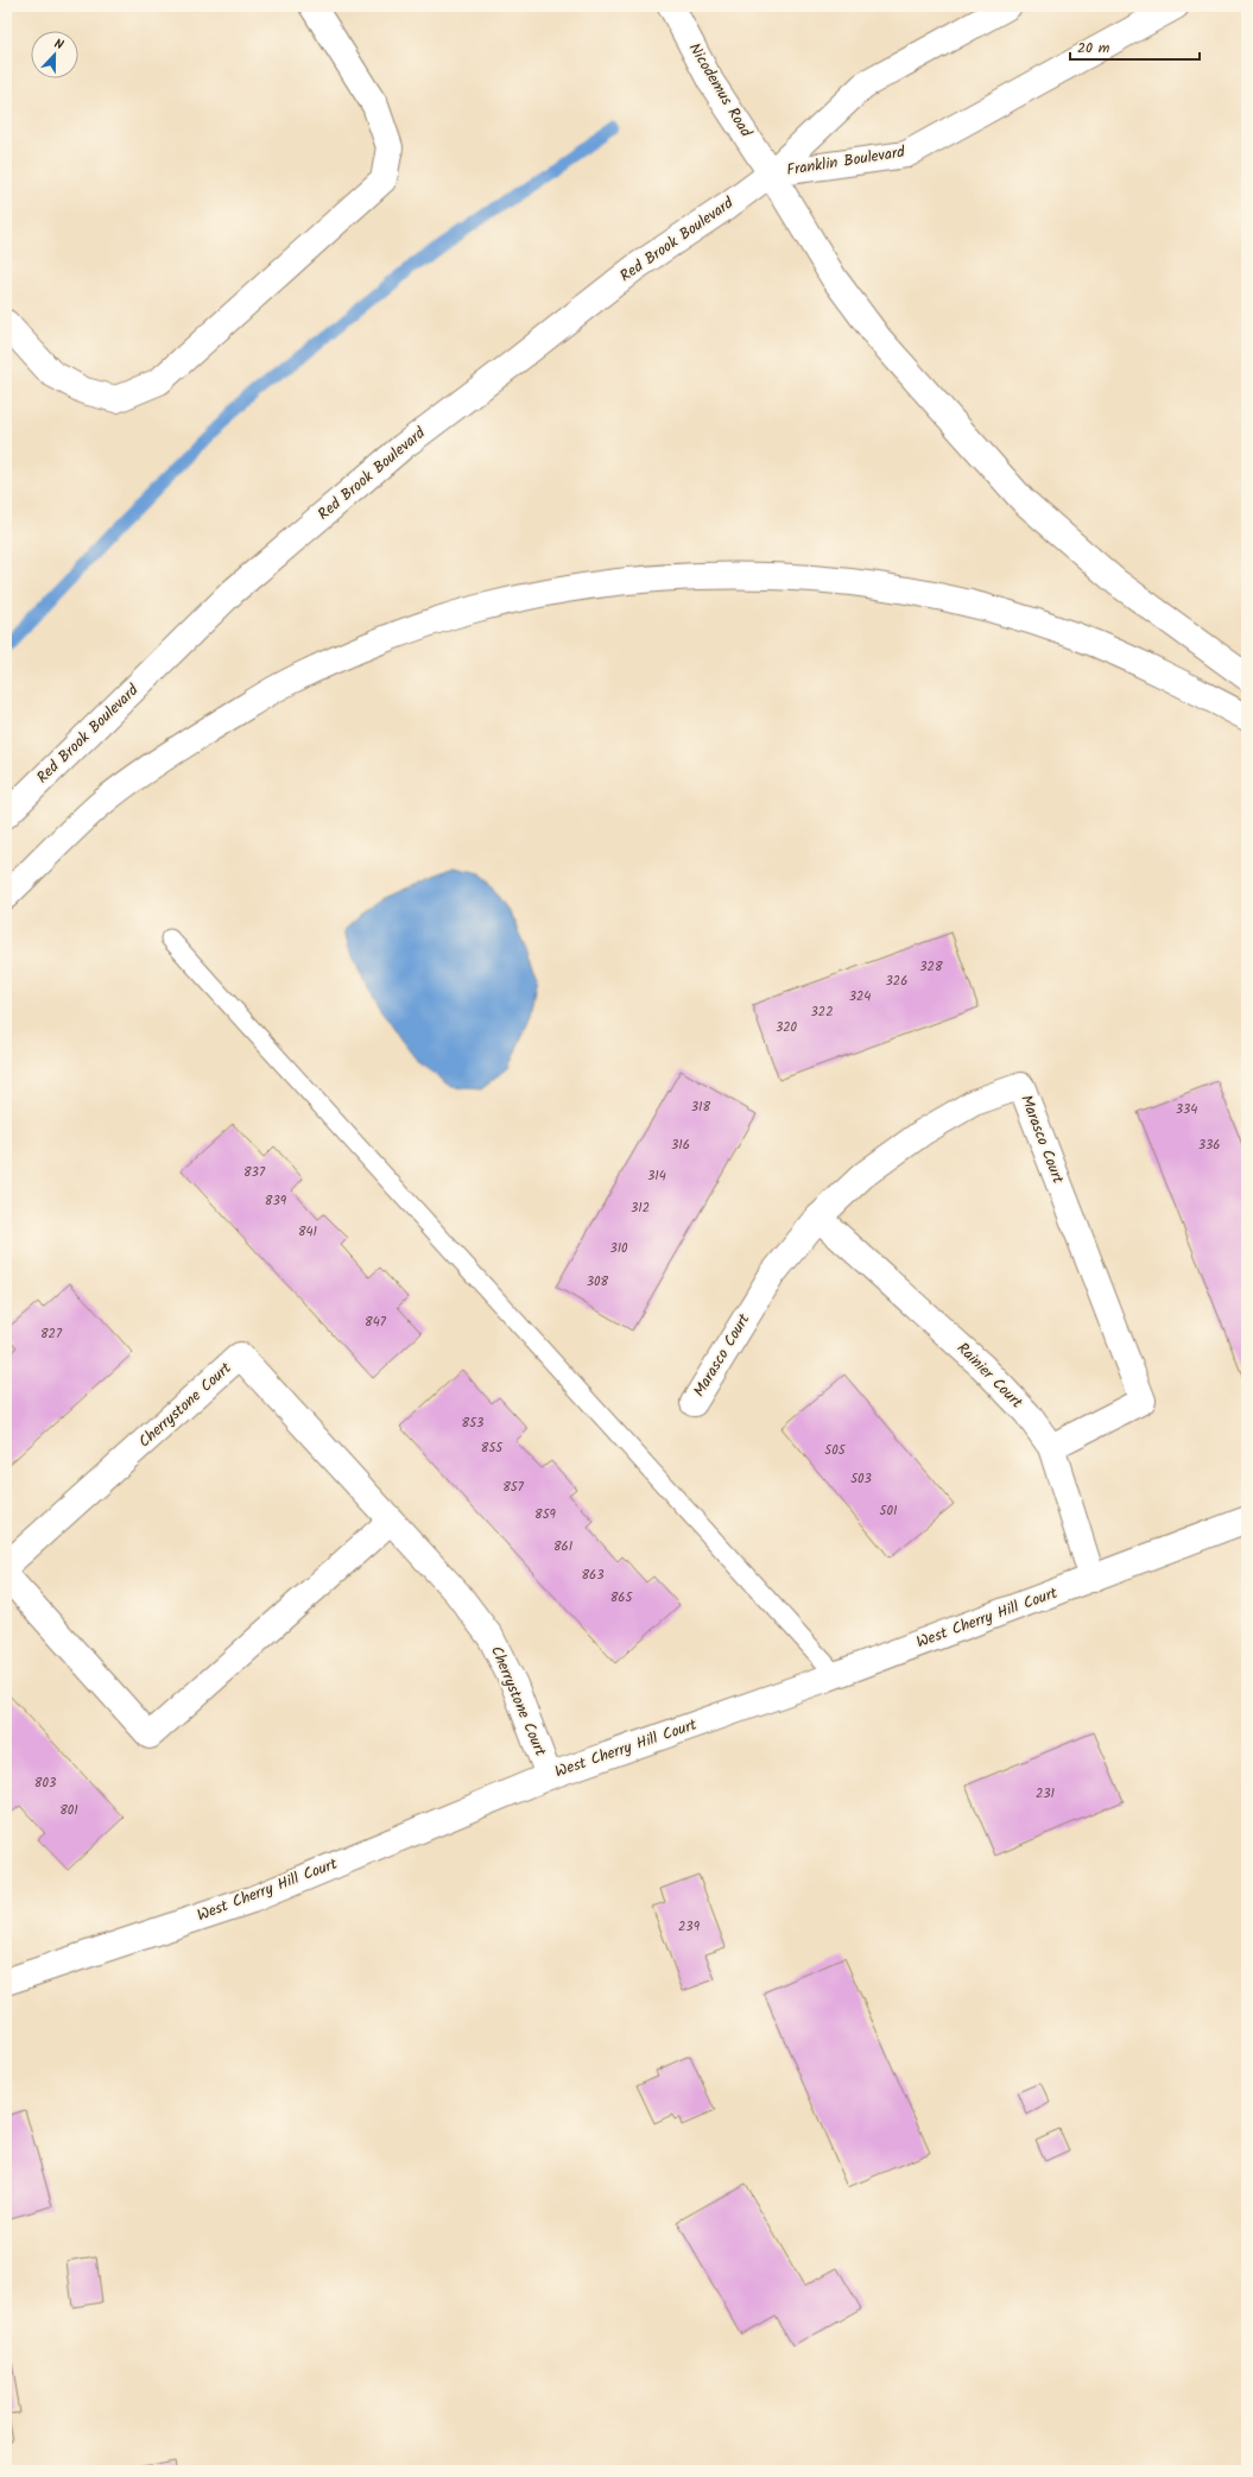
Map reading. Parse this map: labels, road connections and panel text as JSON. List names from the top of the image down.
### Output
{
  "streets": {
    "main road": [
      "Nicodemus Road",
      "Franklin Boulevard",
      "Red Brook Boulevard",
      "Marasco Court",
      "Rainier Court",
      "Cherrystone Court",
      "West Cherry Hill Court"
    ]
  },
  "crossings": [
    ["Nicodemus Road", "Franklin Boulevard"],
    ["Nicodemus Road", "Red Brook Boulevard"],
    ["Franklin Boulevard", "Red Brook Boulevard"],
    ["Marasco Court", "Rainier Court"],
    ["Rainier Court", "West Cherry Hill Court"],
    ["Cherrystone Court", "West Cherry Hill Court"]
  ],
  "house_numbers": [
    "328",
    "326",
    "324",
    "322",
    "320",
    "318",
    "334",
    "316",
    "336",
    "837",
    "314",
    "839",
    "312",
    "841",
    "310",
    "308",
    "847",
    "827",
    "853",
    "855",
    "505",
    "503",
    "857",
    "501",
    "859",
    "861",
    "863",
    "865",
    "803",
    "231",
    "801",
    "239"
  ],
  "scale_bar": "20 m",
  "north": "top"
}
